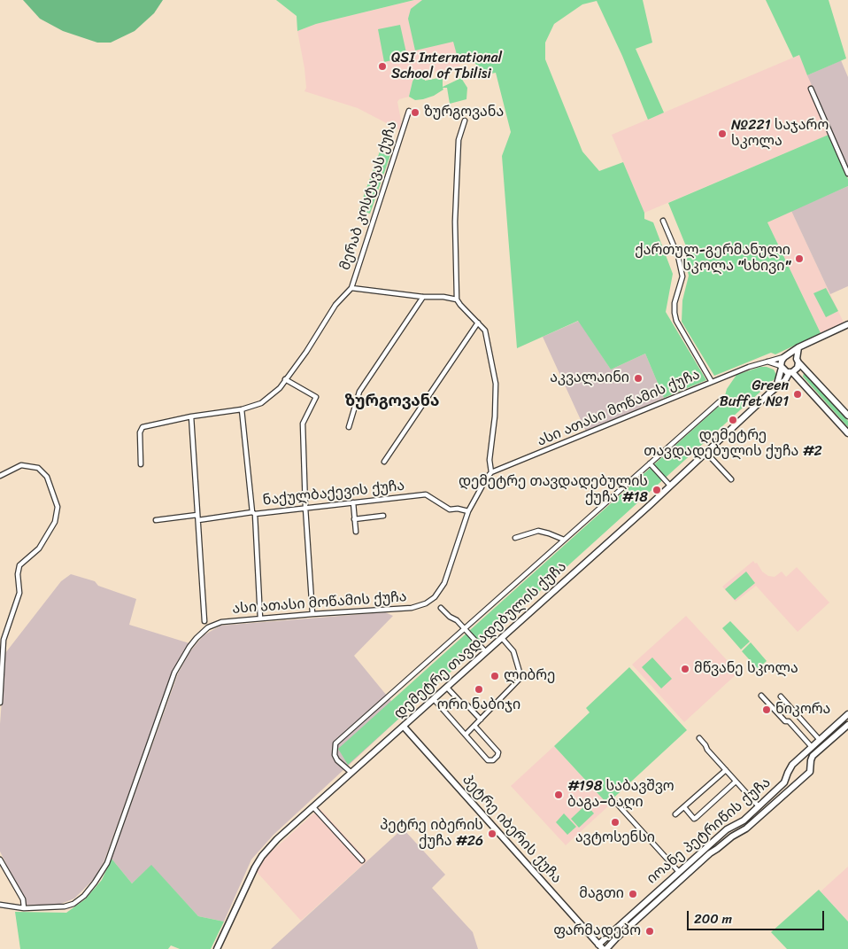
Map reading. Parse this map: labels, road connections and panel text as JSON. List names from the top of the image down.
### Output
{
  "streets": {
    "main road": ["დემეტრე თავდადებულის ქუჩა", "პეტრე იბერის ქუჩა", "იოანე პეტრიწის ქუჩა"],
    "street": ["მერაბ კოსტავას ქუჩა", "ასი ათასი მოწამის ქუჩა", "ნაქულბაქევის ქუჩა"]
  },
  "crossings": [
    ["ასი ათასი მოწამის ქუჩა", "ნაქულბაქევის ქუჩა"],
    ["დემეტრე თავდადებულის ქუჩა", "პეტრე იბერის ქუჩა"],
    ["პეტრე იბერის ქუჩა", "იოანე პეტრიწის ქუჩა"]
  ],
  "districts": ["ზურგოვანა"],
  "places": [
    "QSI International School of Tbilisi",
    "ზურგოვანა",
    "№221 საჯარო სკოლა",
    "ქართულ-გერმანული სკოლა \"სხივი\"",
    "აკვალაინი",
    "Green Buffet №1",
    "დემეტრე თავდადებულის ქუჩა #2",
    "დემეტრე თავდადებულის ქუჩა #18",
    "მწვანე სკოლა",
    "ლიბრე",
    "ორი ნაბიჯი",
    "ნიკორა",
    "#198 საბავშვო ბაგა–ბაღი",
    "ავტოსენსი",
    "პეტრე იბერის ქუჩა #26",
    "მაგთი",
    "ფარმადეპო"
  ],
  "scale_bar": "200 m"
}
